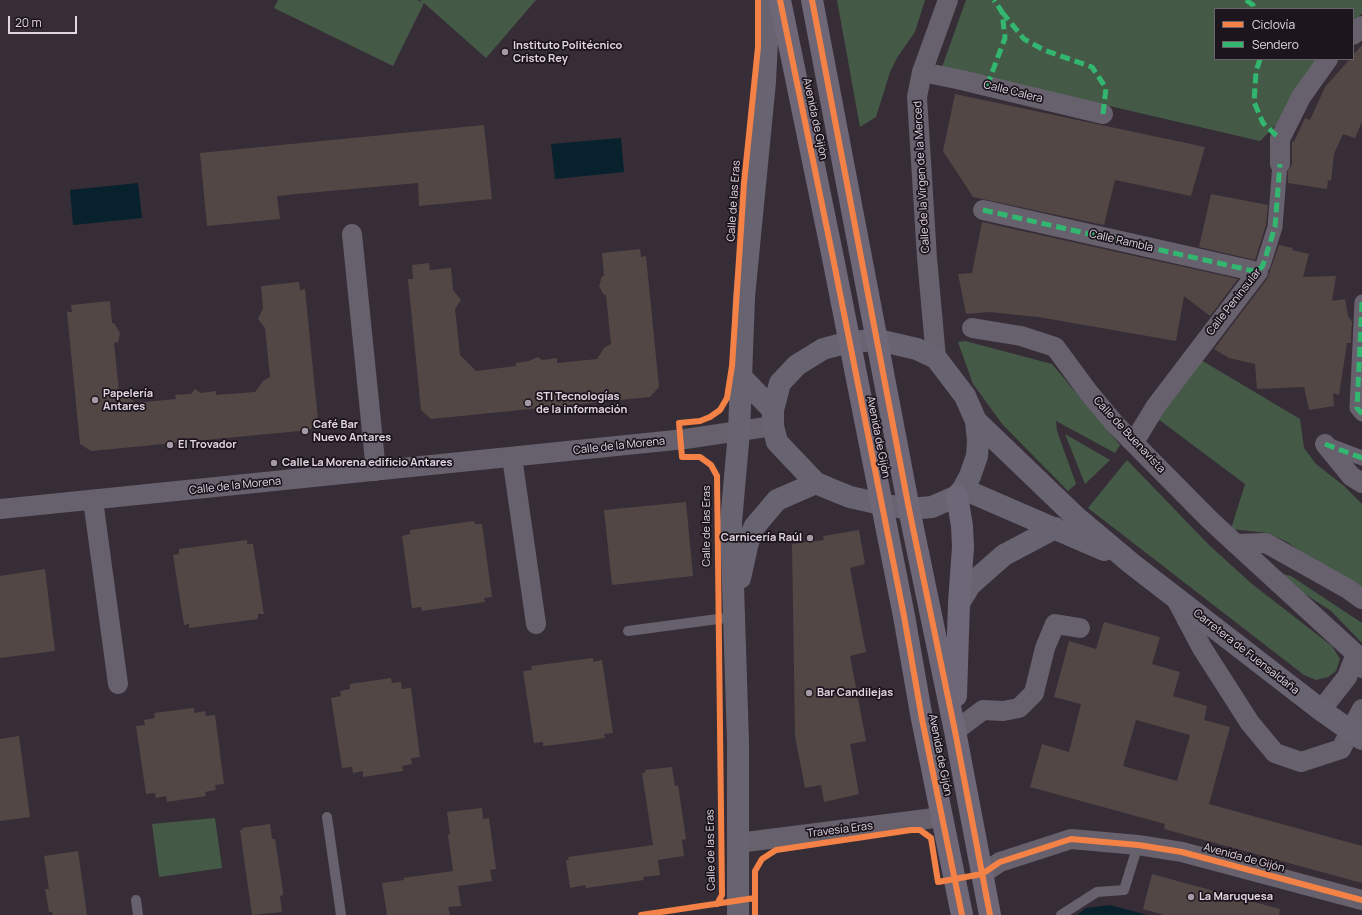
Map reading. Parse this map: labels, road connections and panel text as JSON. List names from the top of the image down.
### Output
{
  "streets": {
    "highway": ["Avenida de Gijón"],
    "main road": ["Calle de las Eras", "Carretera de Fuensaldaña"],
    "street": [
      "Calle Calera",
      "Calle de la Virgen de la Merced",
      "Calle Rambla",
      "Calle Peninsular",
      "Calle de Buenavista",
      "Calle de la Morena",
      "Travesía Eras"
    ]
  },
  "crossings": [
    ["Calle Calera", "Calle de la Virgen de la Merced"],
    ["Avenida de Gijón", "Travesía Eras"],
    ["Calle de las Eras", "Calle de la Morena"],
    ["Calle de las Eras", "Travesía Eras"],
    ["Calle Rambla", "Calle Peninsular"],
    ["Calle Peninsular", "Calle de Buenavista"]
  ],
  "places": [
    "Instituto Politécnico Cristo Rey",
    "Papelería Antares",
    "STI Tecnologías de la información",
    "Café Bar Nuevo Antares",
    "El Trovador",
    "Calle La Morena edificio Antares",
    "Carnicería Raúl",
    "Bar Candilejas",
    "La Maruquesa"
  ],
  "legend": ["Ciclovía", "Sendero"],
  "scale_bar": "20 m"
}
